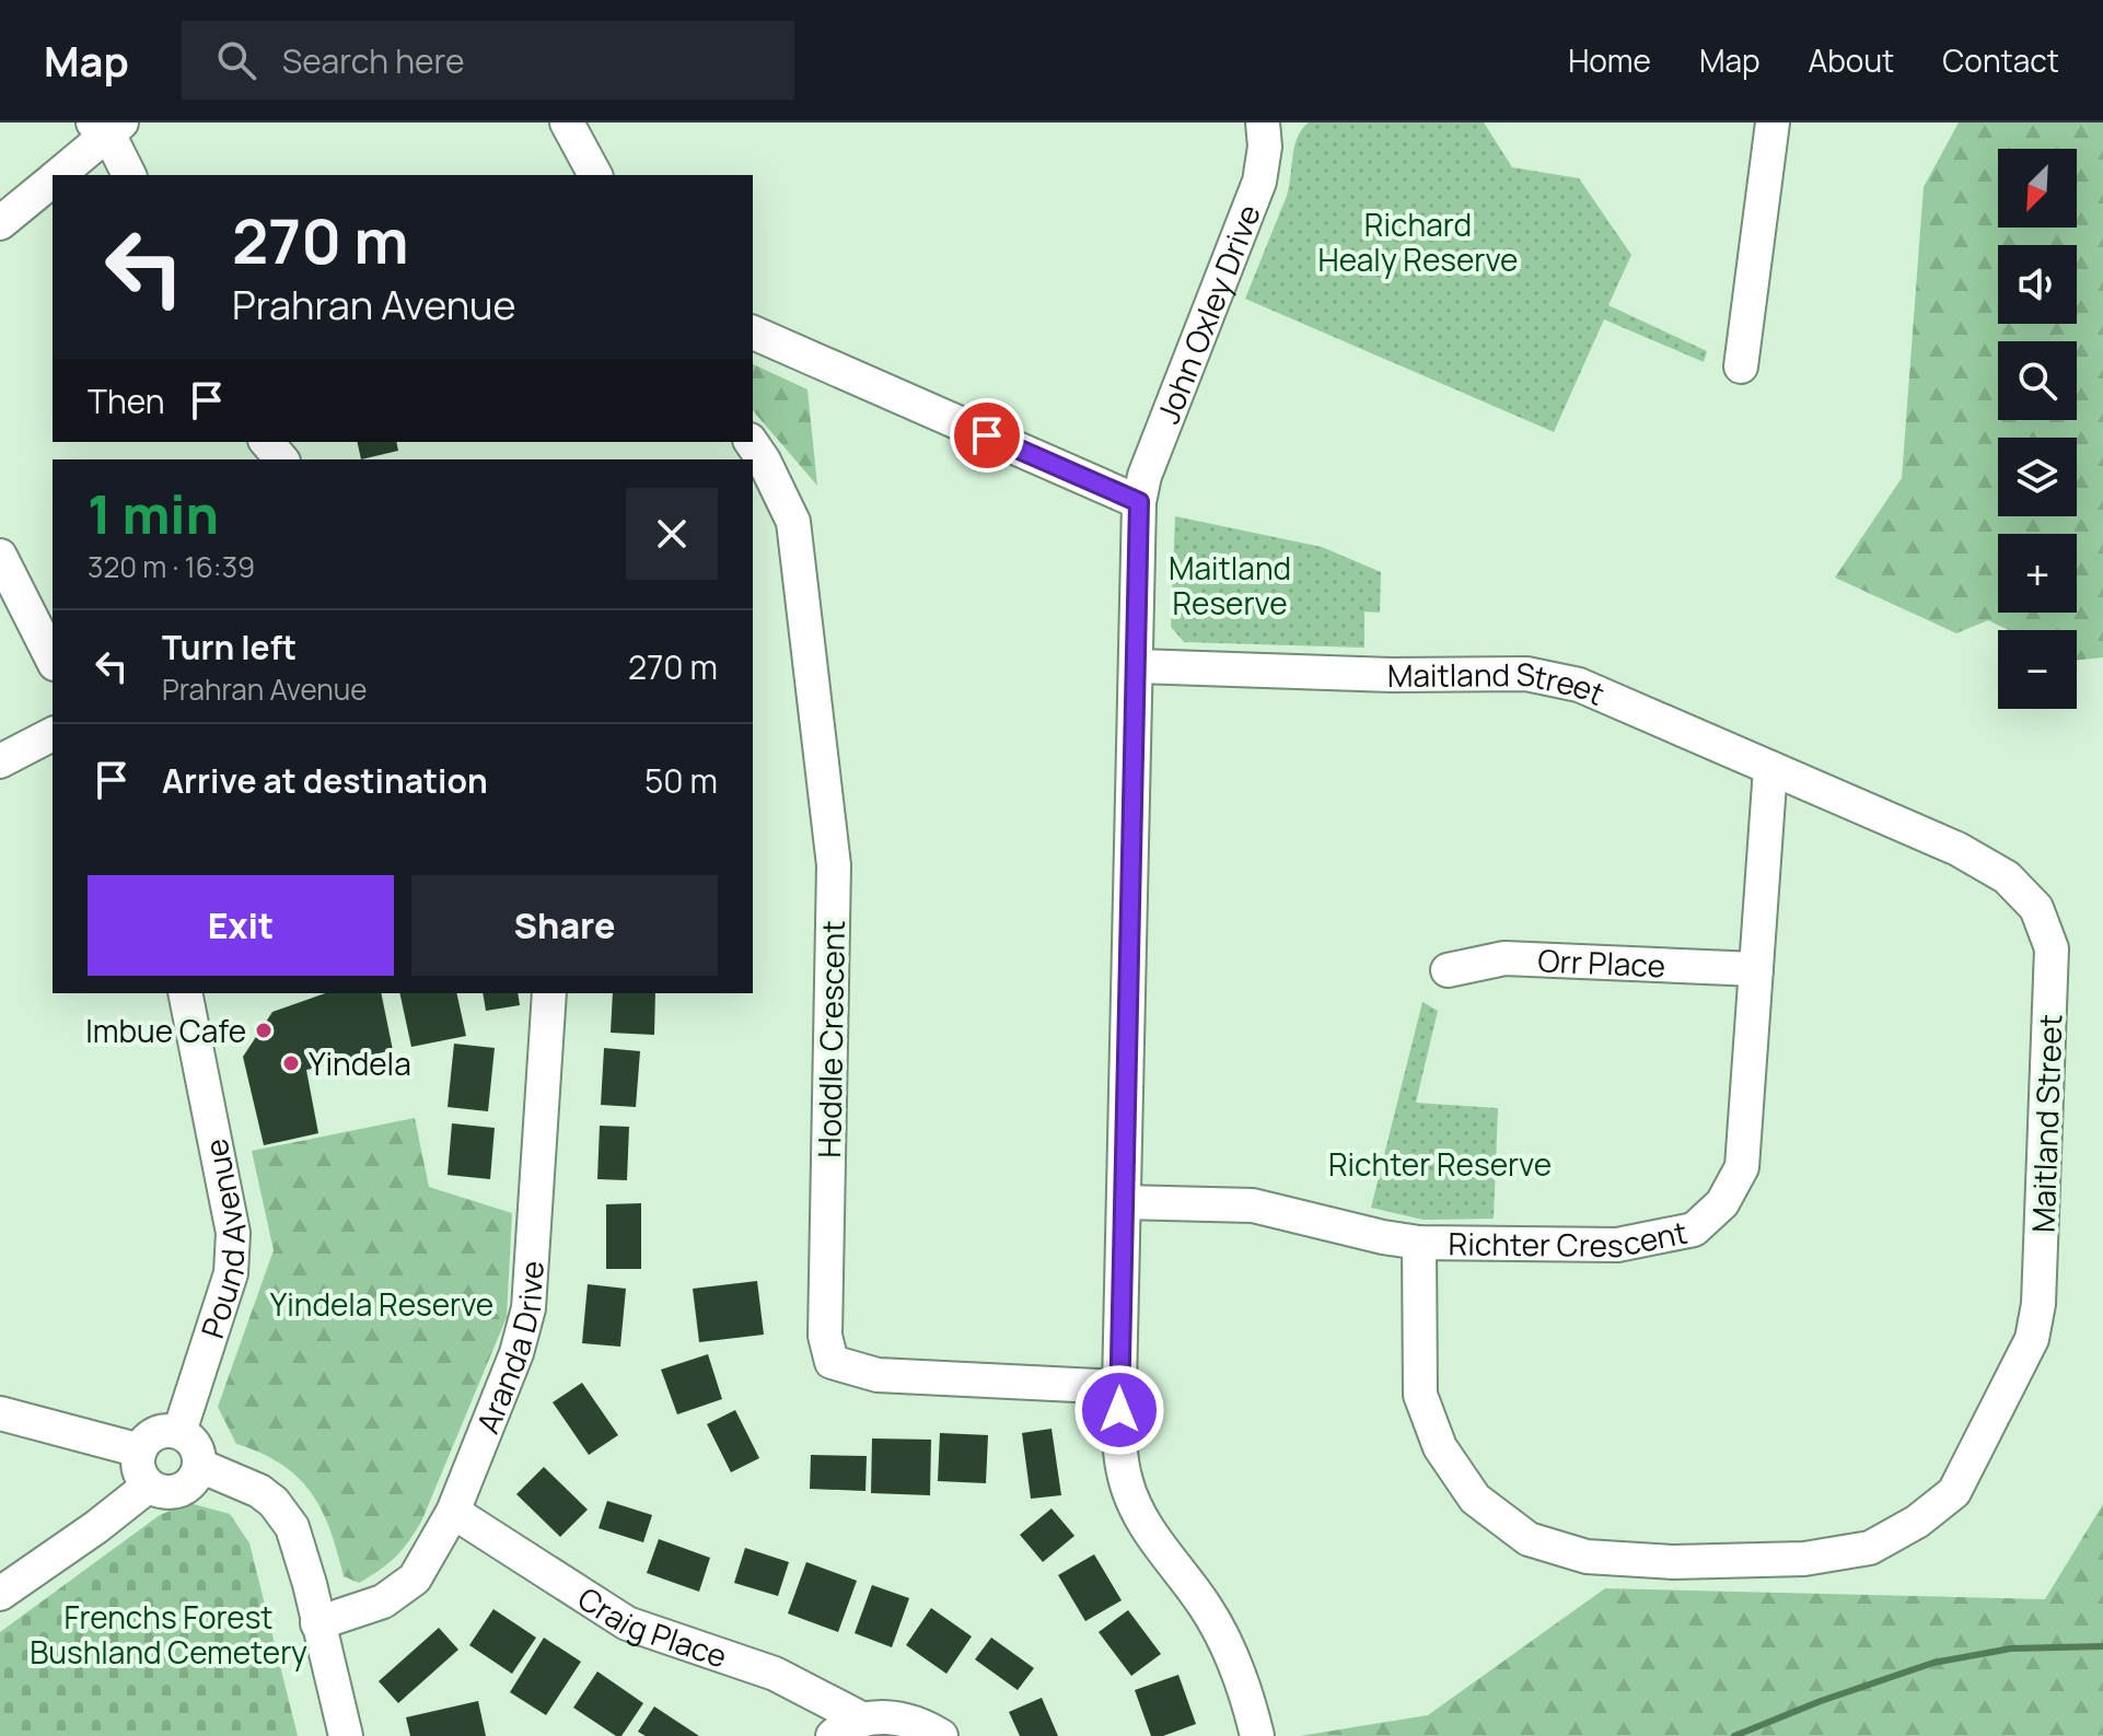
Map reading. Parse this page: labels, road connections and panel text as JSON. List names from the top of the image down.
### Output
{
  "streets": {
    "street": [
      "John Oxley Drive",
      "Maitland Street",
      "Orr Place",
      "Hoddle Crescent",
      "Richter Crescent",
      "Pound Avenue",
      "Aranda Drive",
      "Craig Place"
    ]
  },
  "crossings": [
    ["John Oxley Drive", "Maitland Street"],
    ["John Oxley Drive", "Hoddle Crescent"],
    ["John Oxley Drive", "Richter Crescent"],
    ["Maitland Street", "Richter Crescent"],
    ["Orr Place", "Richter Crescent"],
    ["Aranda Drive", "Craig Place"]
  ],
  "parks": [
    "Richard Healy Reserve",
    "Maitland Reserve",
    "Richter Reserve",
    "Yindela Reserve",
    "Frenchs Forest Bushland Cemetery"
  ],
  "places": ["Imbue Cafe", "Yindela"],
  "north": "bottom left",
  "page": {
    "header": "Map",
    "search": "Search here",
    "nav": [
      "Home",
      "Map",
      "About",
      "Contact"
    ],
    "map_buttons": ["+", "−"],
    "turn": ["270 m", "Prahran Avenue"],
    "then": "Then",
    "heading": ["1 min", "320 m · 16:39"],
    "list": [
      {
        "name": "Turn left",
        "note": "Prahran Avenue",
        "value": "270 m"
      },
      {
        "name": "Arrive at destination",
        "value": "50 m"
      }
    ],
    "buttons": ["Exit", "Share"]
  }
}
